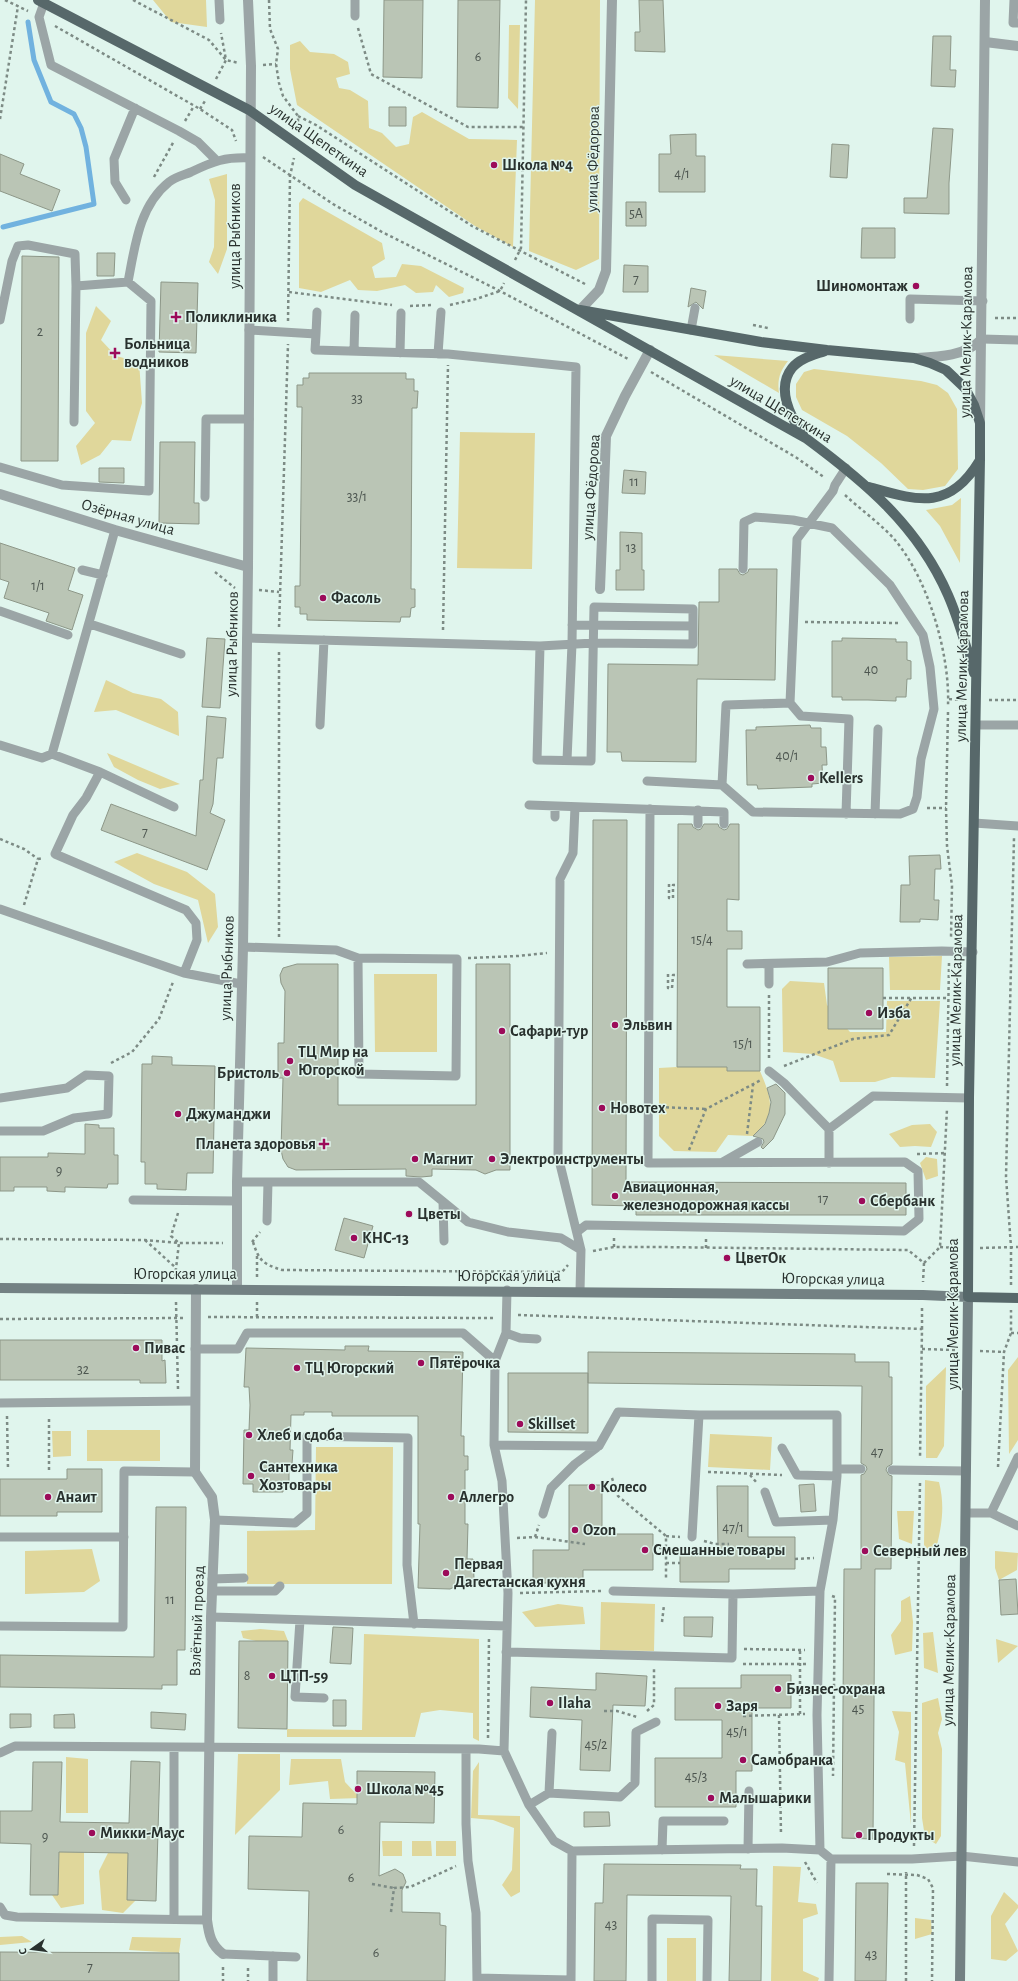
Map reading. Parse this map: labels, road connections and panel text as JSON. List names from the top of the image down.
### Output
{
  "streets": {
    "main road": ["улица Щепеткина", "улица Мелик-Карамова", "Югорская улица"],
    "street": [
      "улица Фёдорова",
      "улица Рыбников",
      "Озёрная улица",
      "Взлётный проезд"
    ]
  },
  "crossings": [
    ["улица Щепеткина", "улица Фёдорова"],
    ["улица Щепеткина", "улица Рыбников"],
    ["улица Щепеткина", "улица Мелик-Карамова"],
    ["улица Рыбников", "Озёрная улица"],
    ["улица Рыбников", "Югорская улица"],
    ["улица Мелик-Карамова", "Югорская улица"]
  ],
  "places": {
    "other": [
      "Школа №4",
      "Шиномонтаж",
      "Фасоль",
      "Kellers",
      "Изба",
      "Эльвин",
      "Сафари-тур",
      "ТЦ Мир на Югорской",
      "Бристоль",
      "Новотех",
      "Джуманджи",
      "Магнит",
      "Электроинструменты",
      "Авиационная, железнодорожная кассы",
      "Сбербанк",
      "Цветы",
      "КНС-13",
      "ЦветОк",
      "Пивас",
      "Пятёрочка",
      "ТЦ Югорский",
      "Skillset",
      "Хлеб и сдоба",
      "Сантехника Хозтовары",
      "Колесо",
      "Анаит",
      "Аллегро",
      "Ozon",
      "Смешанные товары",
      "Северный лев",
      "Первая Дагестанская кухня",
      "ЦТП-59",
      "Бизнес-охрана",
      "Ilaha",
      "Заря",
      "Самобранка",
      "Школа №45",
      "Малышарики",
      "Микки-Маус",
      "Продукты"
    ],
    "health": ["Поликлиника", "Больница водников", "Планета здоровья"]
  },
  "house_numbers": [
    "6",
    "4/1",
    "5А",
    "7",
    "2",
    "33",
    "11",
    "33/1",
    "13",
    "1/1",
    "40",
    "40/1",
    "7",
    "15/4",
    "15/1",
    "9",
    "17",
    "32",
    "47",
    "47/1",
    "11",
    "8",
    "45",
    "45/1",
    "45/2",
    "45/3",
    "6",
    "9",
    "6",
    "43",
    "6",
    "43",
    "7"
  ],
  "north": "left"
}
